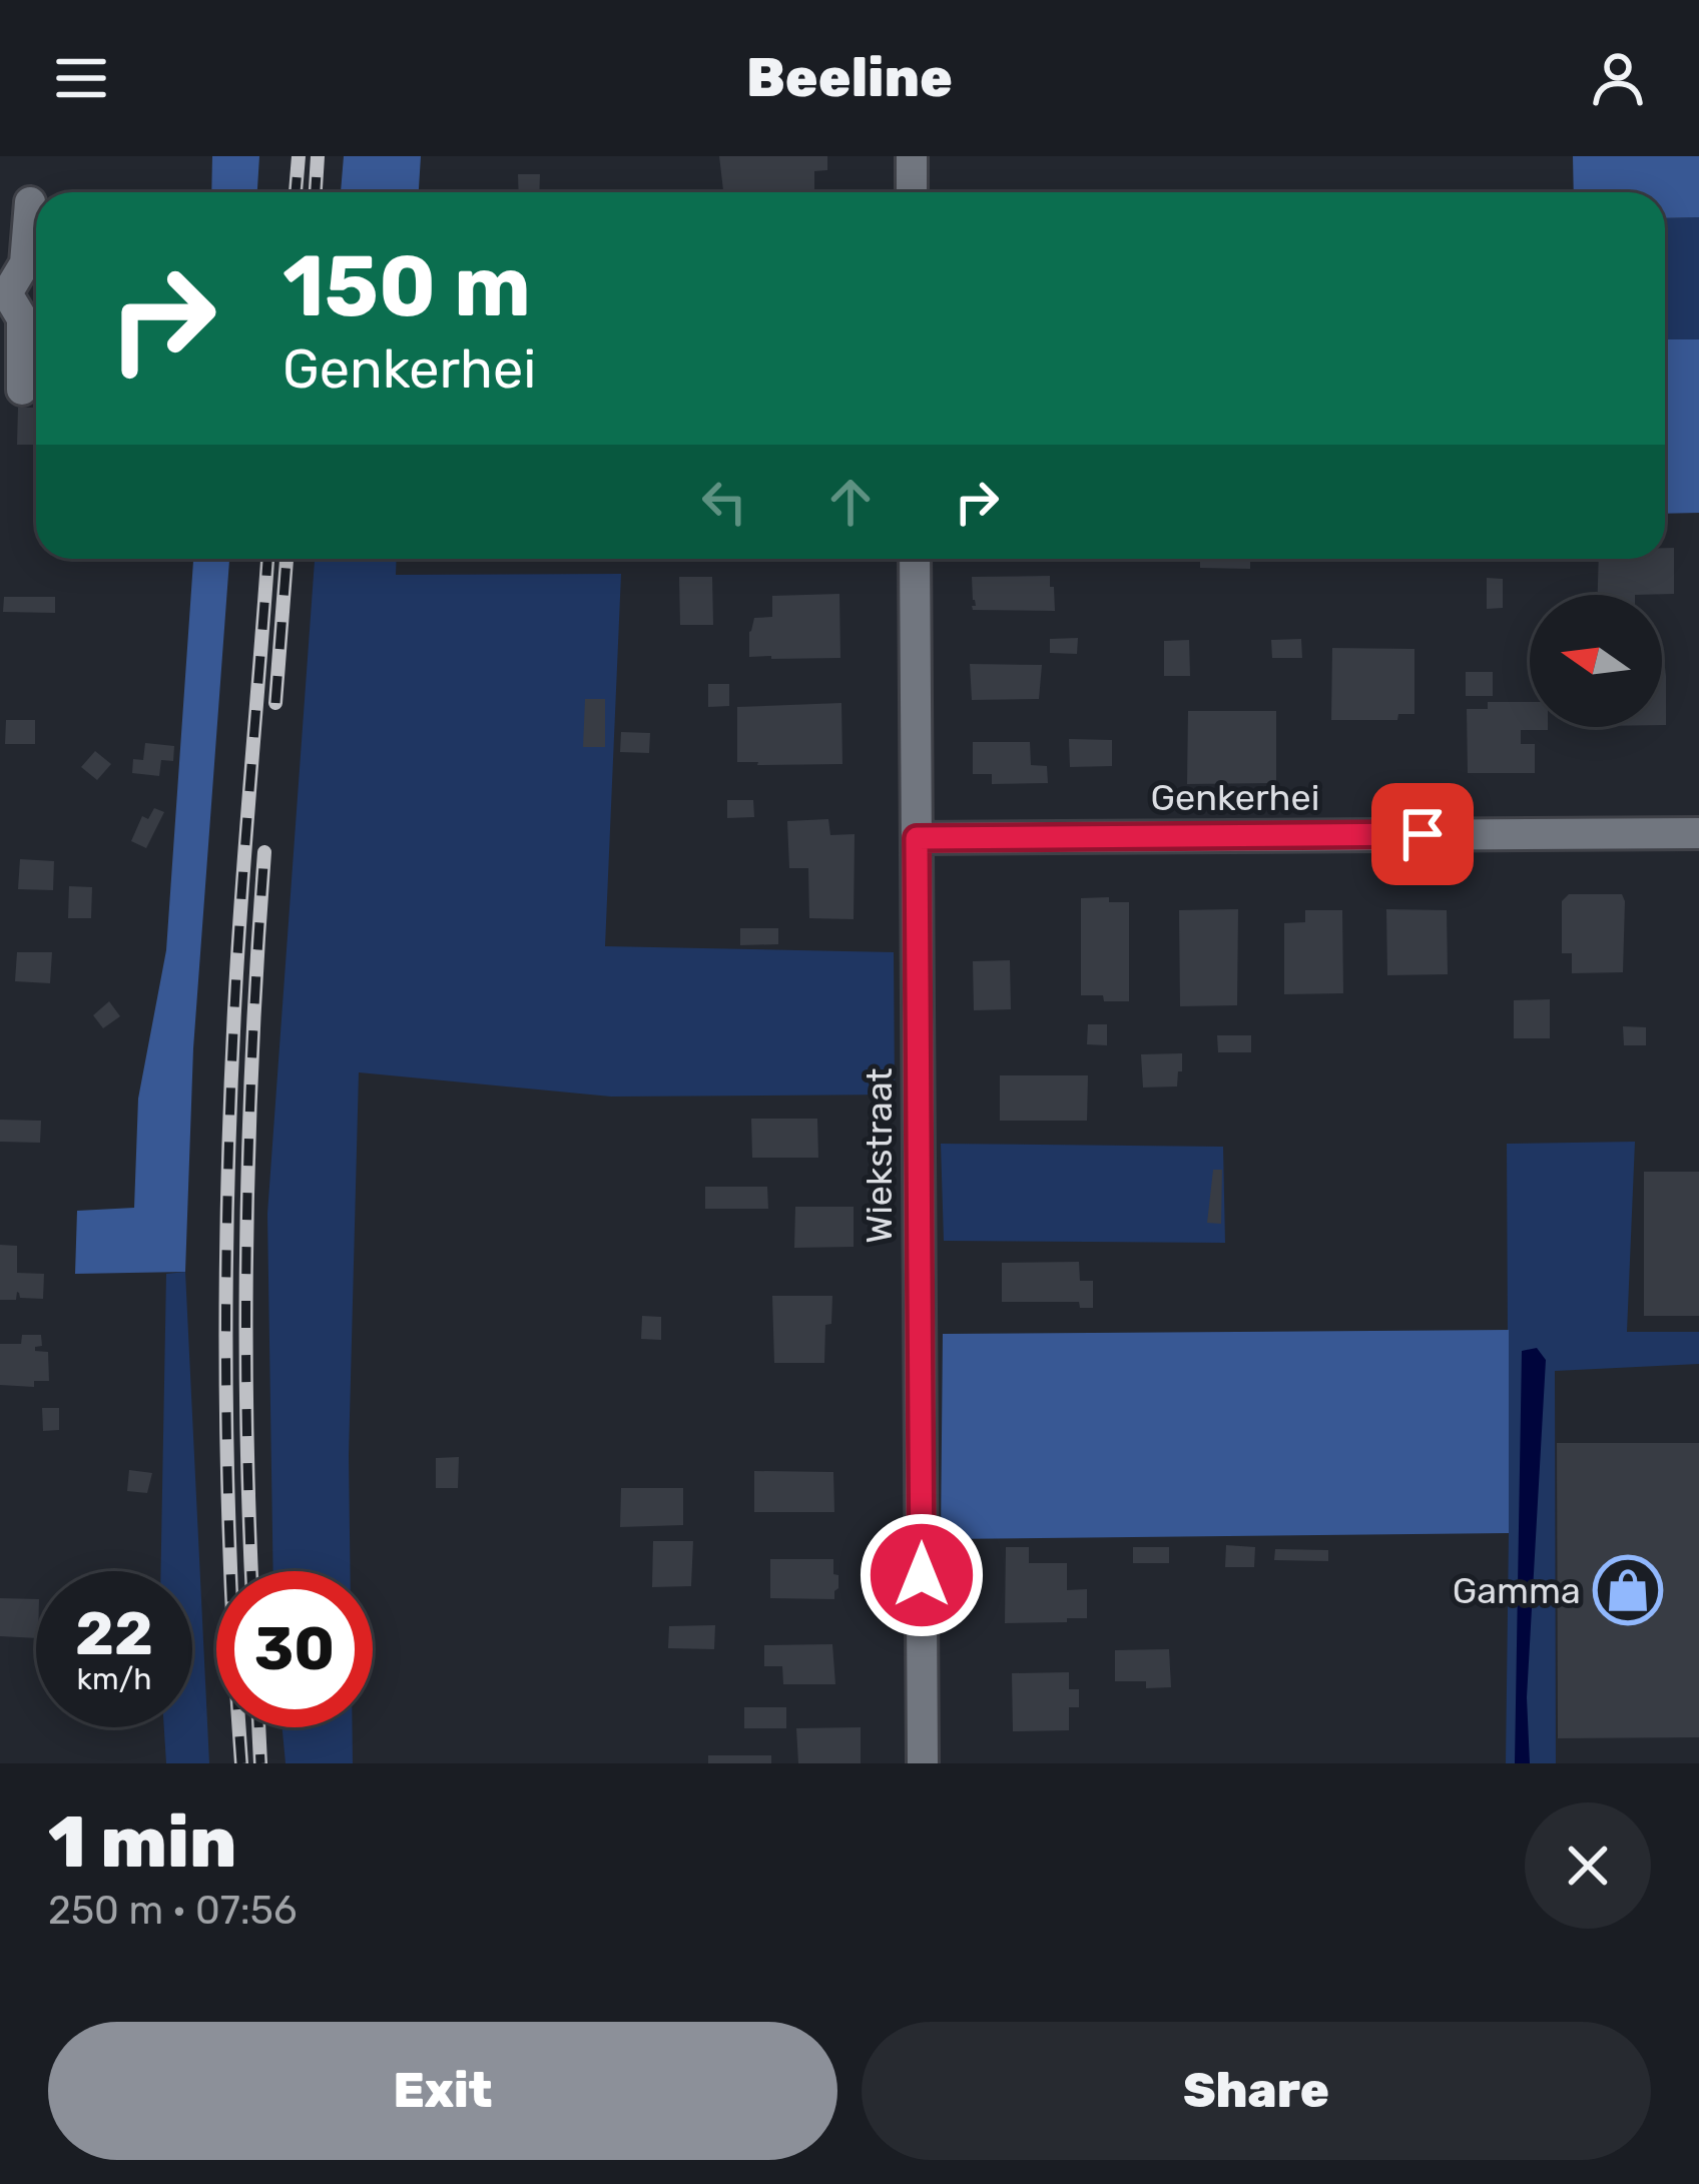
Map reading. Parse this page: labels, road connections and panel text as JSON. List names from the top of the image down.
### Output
{
  "streets": {
    "street": ["Genkerhei", "Wiekstraat"]
  },
  "crossings": [
    ["Genkerhei", "Wiekstraat"]
  ],
  "places": {
    "shop": ["Gamma"]
  },
  "north": "left",
  "page": {
    "header": "Beeline",
    "turn": ["150 m", "Genkerhei"],
    "speed": "22 km/h",
    "limit": "30",
    "heading": ["1 min", "250 m · 07:56"],
    "buttons": ["Exit", "Share"]
  }
}
